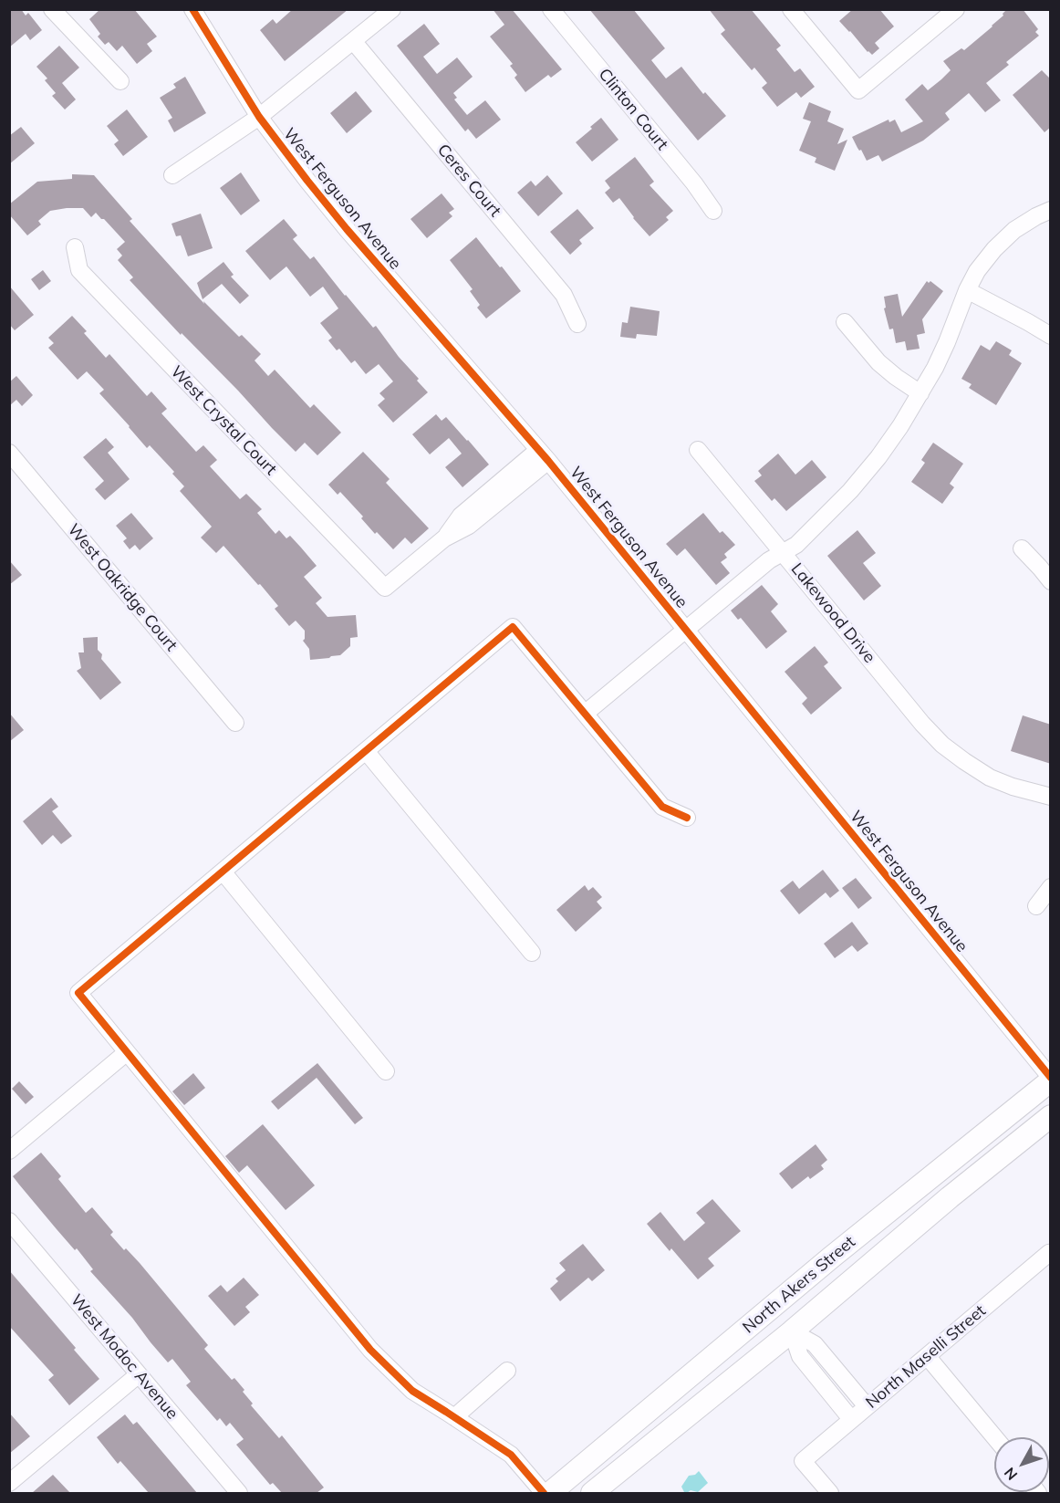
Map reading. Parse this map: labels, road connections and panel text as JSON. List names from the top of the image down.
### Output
{
  "streets": {
    "main road": ["North Akers Street"],
    "street": [
      "Clinton Court",
      "Ceres Court",
      "West Ferguson Avenue",
      "West Crystal Court",
      "West Oakridge Court",
      "Lakewood Drive",
      "West Modoc Avenue",
      "North Maselli Street"
    ]
  },
  "crossings": [
    ["West Ferguson Avenue", "West Crystal Court"],
    ["West Ferguson Avenue", "North Akers Street"]
  ],
  "north": "bottom left"
}
